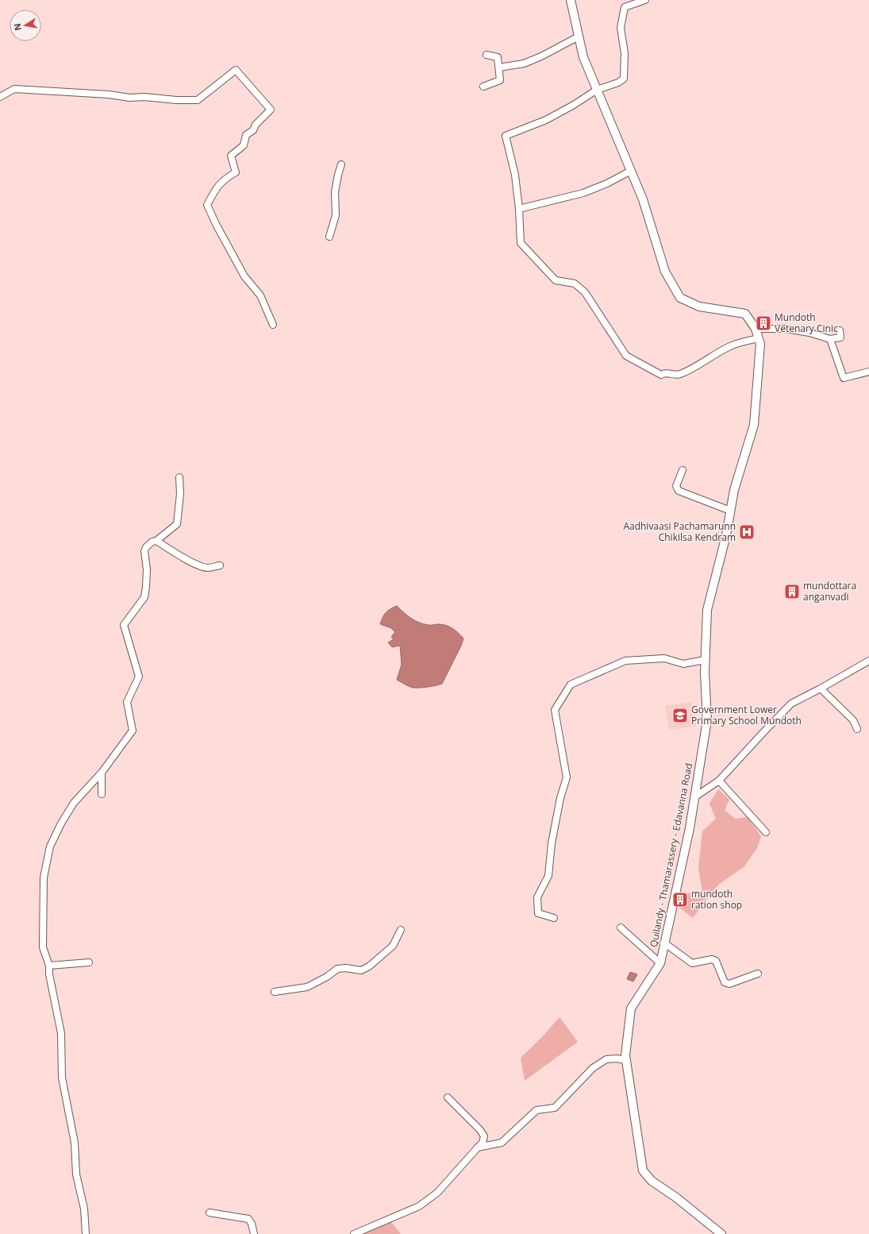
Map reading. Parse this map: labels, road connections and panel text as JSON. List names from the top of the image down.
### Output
{
  "streets": {
    "main road": ["Quilandy - Thamarassery - Edavanna Road"]
  },
  "places": {
    "building": ["Mundoth Vetenary Cinic", "mundottara anganvadi", "mundoth ration shop"],
    "hospital": ["Aadhivaasi Pachamarunn Chikilsa Kendram"],
    "school or university": ["Government Lower Primary School Mundoth"]
  },
  "north": "left"
}
